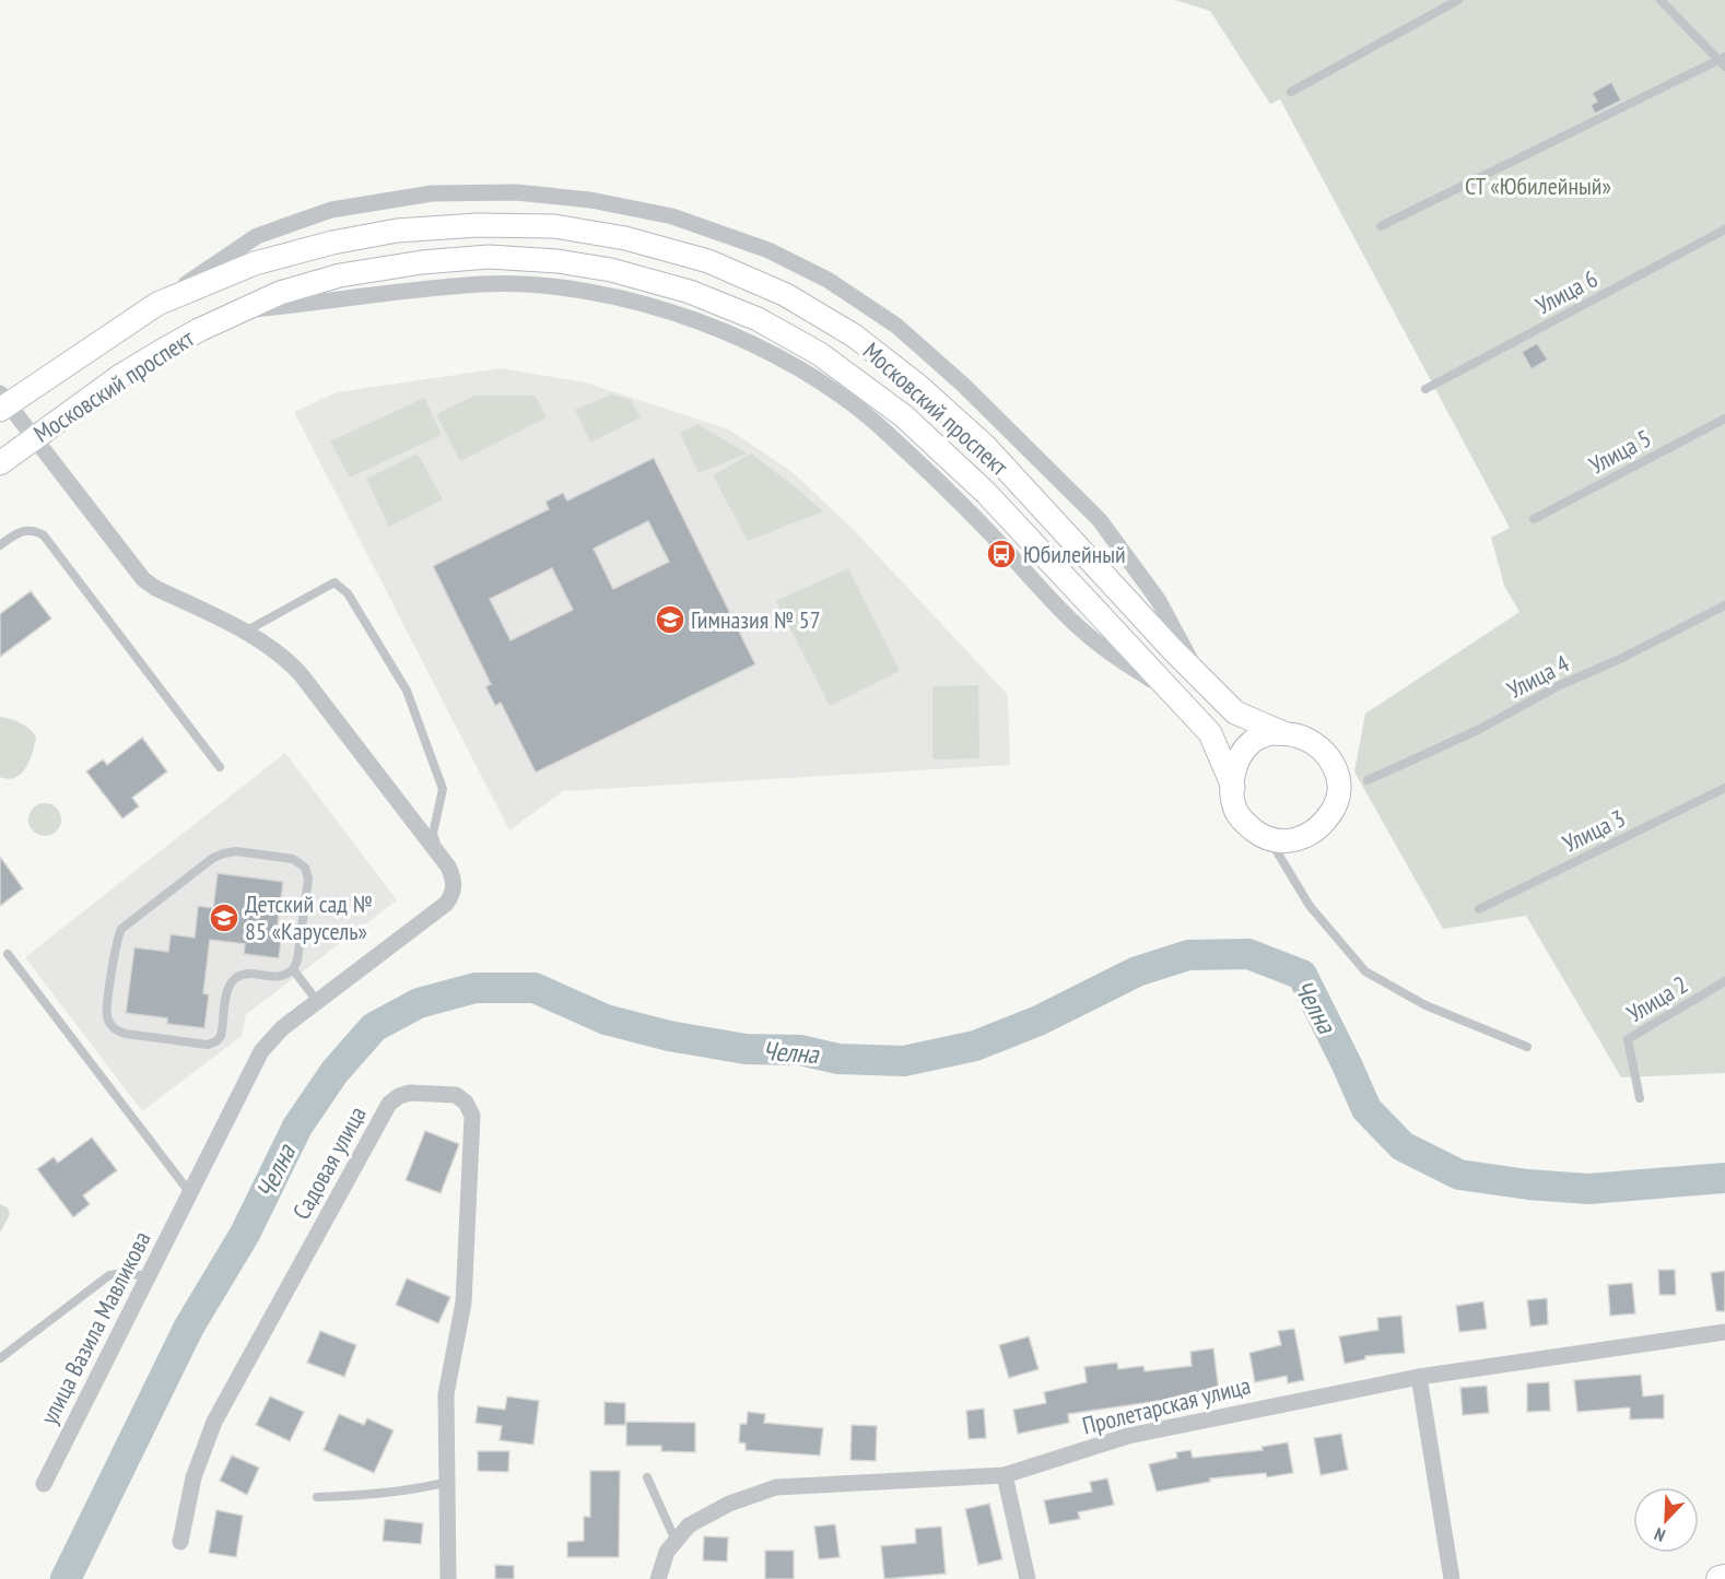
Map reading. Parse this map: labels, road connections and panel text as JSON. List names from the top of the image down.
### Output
{
  "streets": {
    "main road": ["Московский проспект"],
    "street": ["Садовая улица", "улица Вазила Мавликова", "Пролетарская улица"],
    "lane": [
      "Улица 6",
      "Улица 5",
      "Улица 4",
      "Улица 3",
      "Улица 2"
    ]
  },
  "crossings": [
    ["Московский проспект", "улица Вазила Мавликова"]
  ],
  "water": ["Челна"],
  "parks": ["СТ «Юбилейный»"],
  "places": {
    "bus stop": ["Юбилейный"],
    "school or university": ["Гимназия № 57", "Детский сад № 85 «Карусель»"]
  },
  "north": "bottom left"
}
